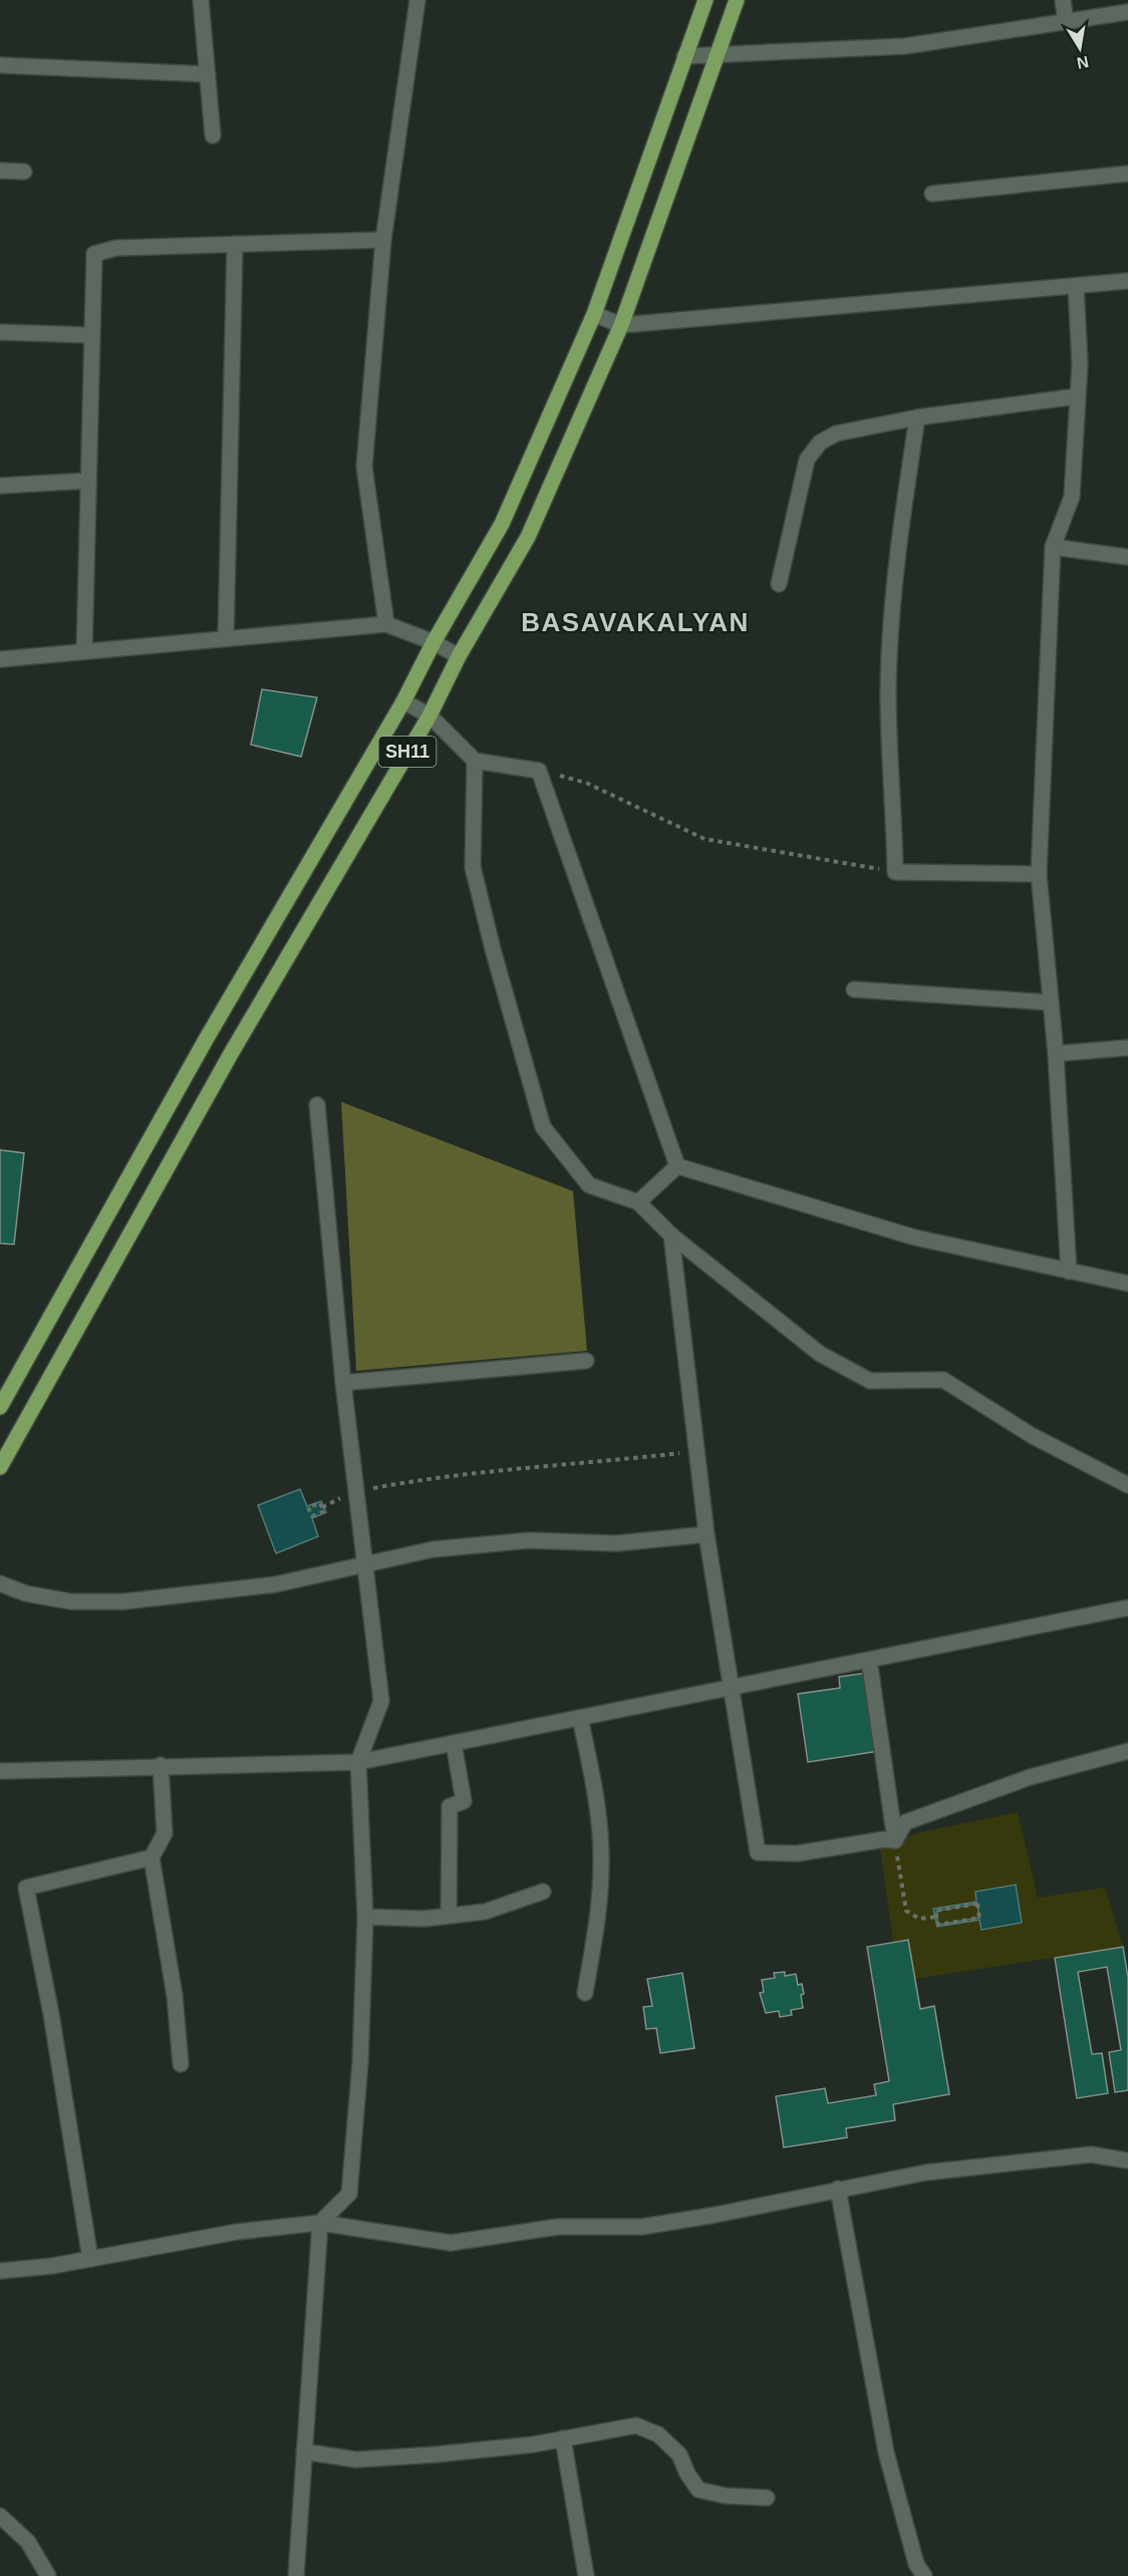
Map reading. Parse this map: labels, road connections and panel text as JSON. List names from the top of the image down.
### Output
{
  "streets": {
    "main road": ["SH11"]
  },
  "districts": ["BASAVAKALYAN"],
  "north": "bottom"
}
